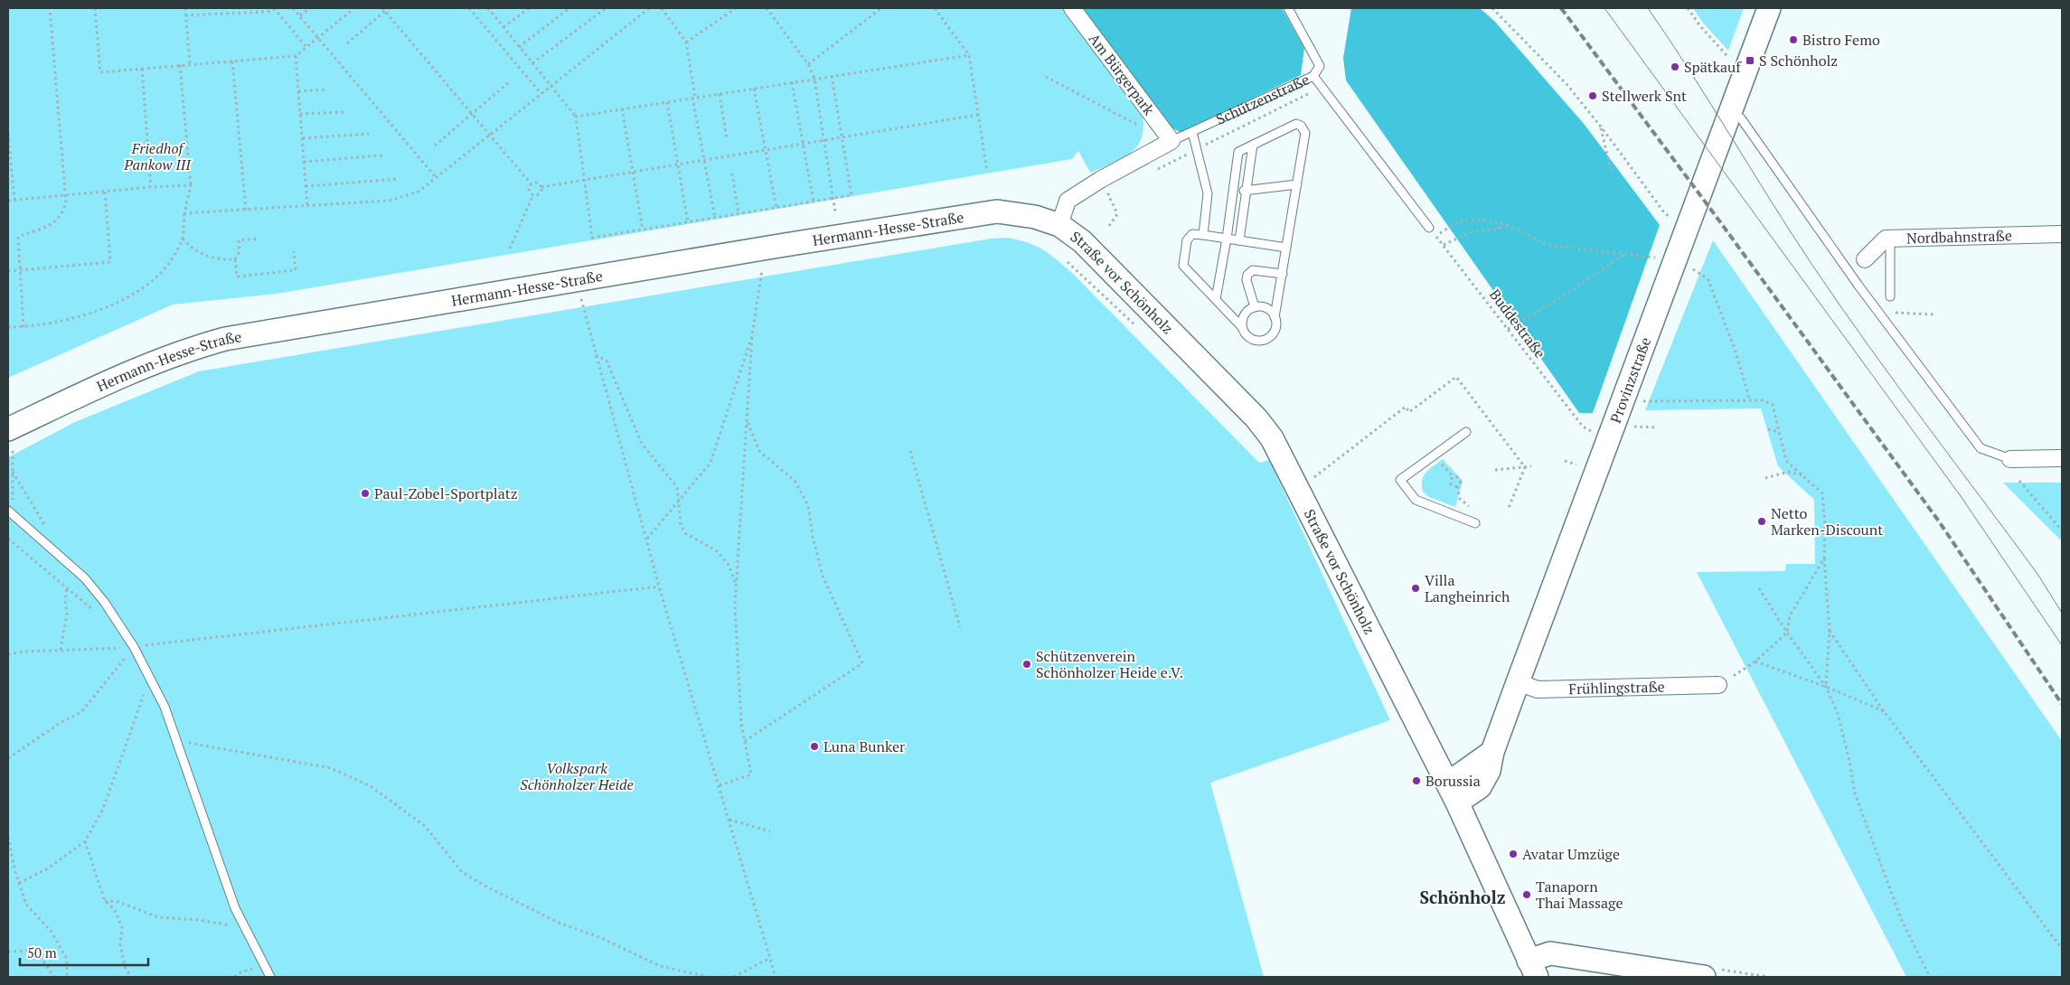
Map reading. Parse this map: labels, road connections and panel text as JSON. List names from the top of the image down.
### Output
{
  "streets": {
    "main road": ["Hermann-Hesse-Straße", "Straße vor Schönholz", "Provinzstraße"],
    "street": [
      "Am Bürgerpark",
      "Schützenstraße",
      "Nordbahnstraße",
      "Frühlingstraße"
    ],
    "path": ["Buddestraße"]
  },
  "crossings": [
    ["Am Bürgerpark", "Schützenstraße"],
    ["Schützenstraße", "Hermann-Hesse-Straße"],
    ["Schützenstraße", "Straße vor Schönholz"],
    ["Schützenstraße", "Buddestraße"],
    ["Hermann-Hesse-Straße", "Straße vor Schönholz"],
    ["Straße vor Schönholz", "Provinzstraße"],
    ["Provinzstraße", "Frühlingstraße"]
  ],
  "districts": ["Schönholz"],
  "parks": ["Friedhof Pankow III", "Volkspark Schönholzer Heide"],
  "places": {
    "other": [
      "Bistro Femo",
      "Spätkauf",
      "Stellwerk Snt",
      "Paul-Zobel-Sportplatz",
      "Netto Marken-Discount",
      "Villa Langheinrich",
      "Schützenverein Schönholzer Heide e.V.",
      "Luna Bunker",
      "Borussia",
      "Avatar Umzüge",
      "Tanaporn Thai Massage"
    ],
    "transit": ["S Schönholz"]
  },
  "scale_bar": "50 m"
}
